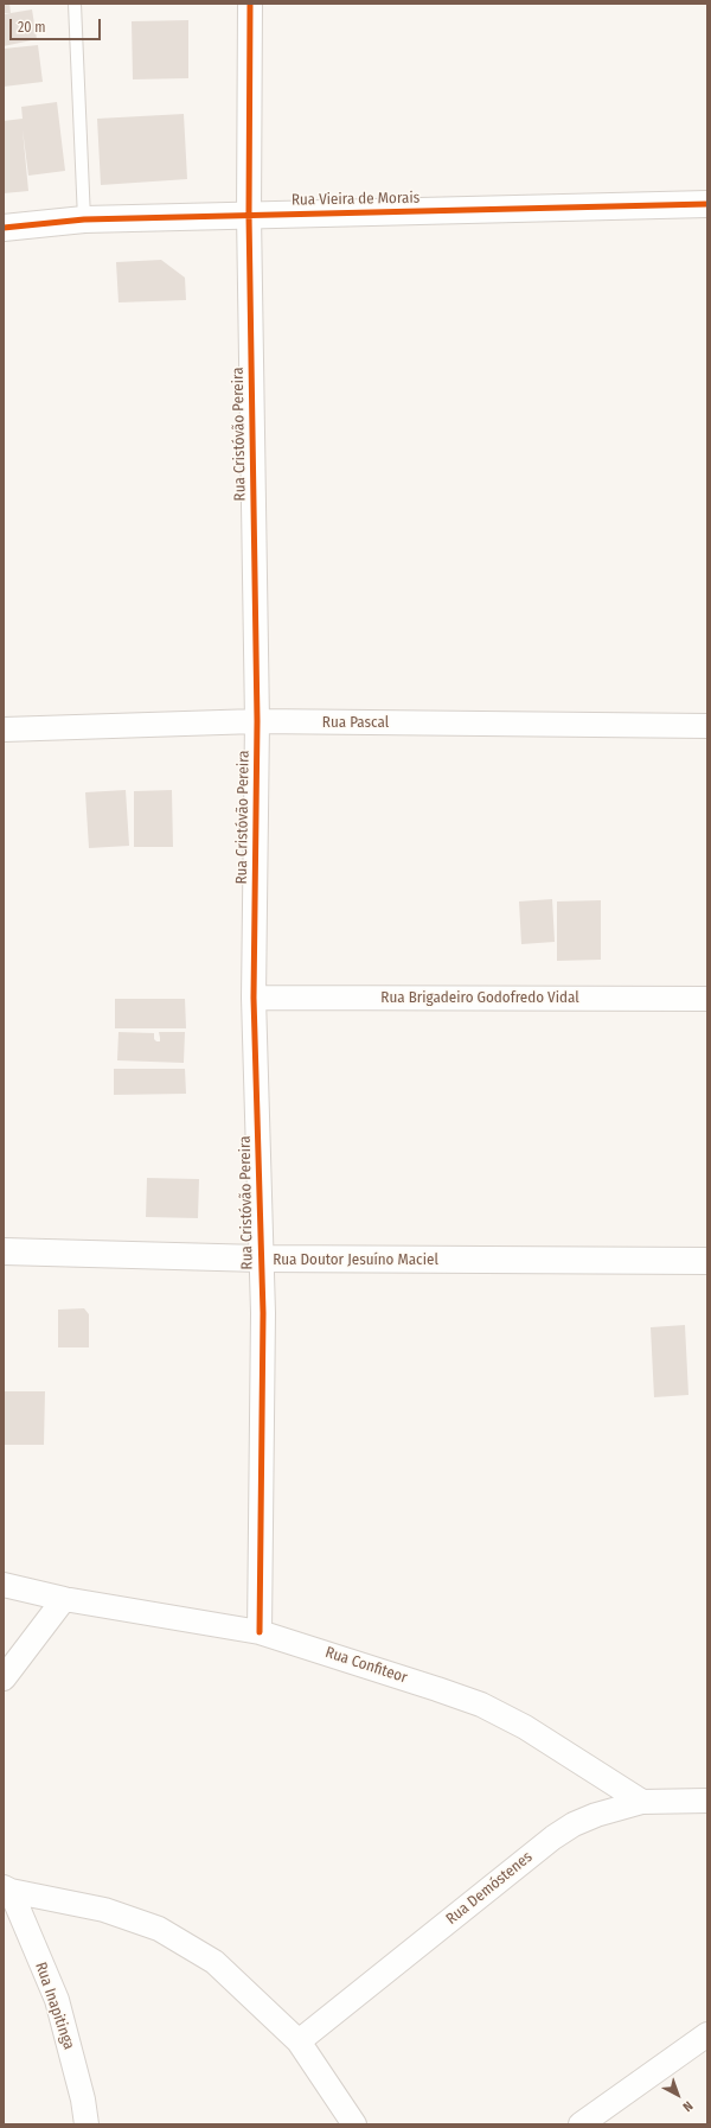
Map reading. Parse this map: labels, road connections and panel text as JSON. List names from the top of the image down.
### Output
{
  "streets": {
    "street": [
      "Rua Vieira de Morais",
      "Rua Cristóvão Pereira",
      "Rua Pascal",
      "Rua Brigadeiro Godofredo Vidal",
      "Rua Doutor Jesuíno Maciel",
      "Rua Confiteor",
      "Rua Demóstenes",
      "Rua Inapitinga"
    ]
  },
  "crossings": [
    ["Rua Vieira de Morais", "Rua Cristóvão Pereira"],
    ["Rua Cristóvão Pereira", "Rua Pascal"],
    ["Rua Cristóvão Pereira", "Rua Brigadeiro Godofredo Vidal"],
    ["Rua Cristóvão Pereira", "Rua Doutor Jesuíno Maciel"],
    ["Rua Cristóvão Pereira", "Rua Confiteor"],
    ["Rua Confiteor", "Rua Demóstenes"]
  ],
  "scale_bar": "20 m",
  "north": "bottom right"
}
